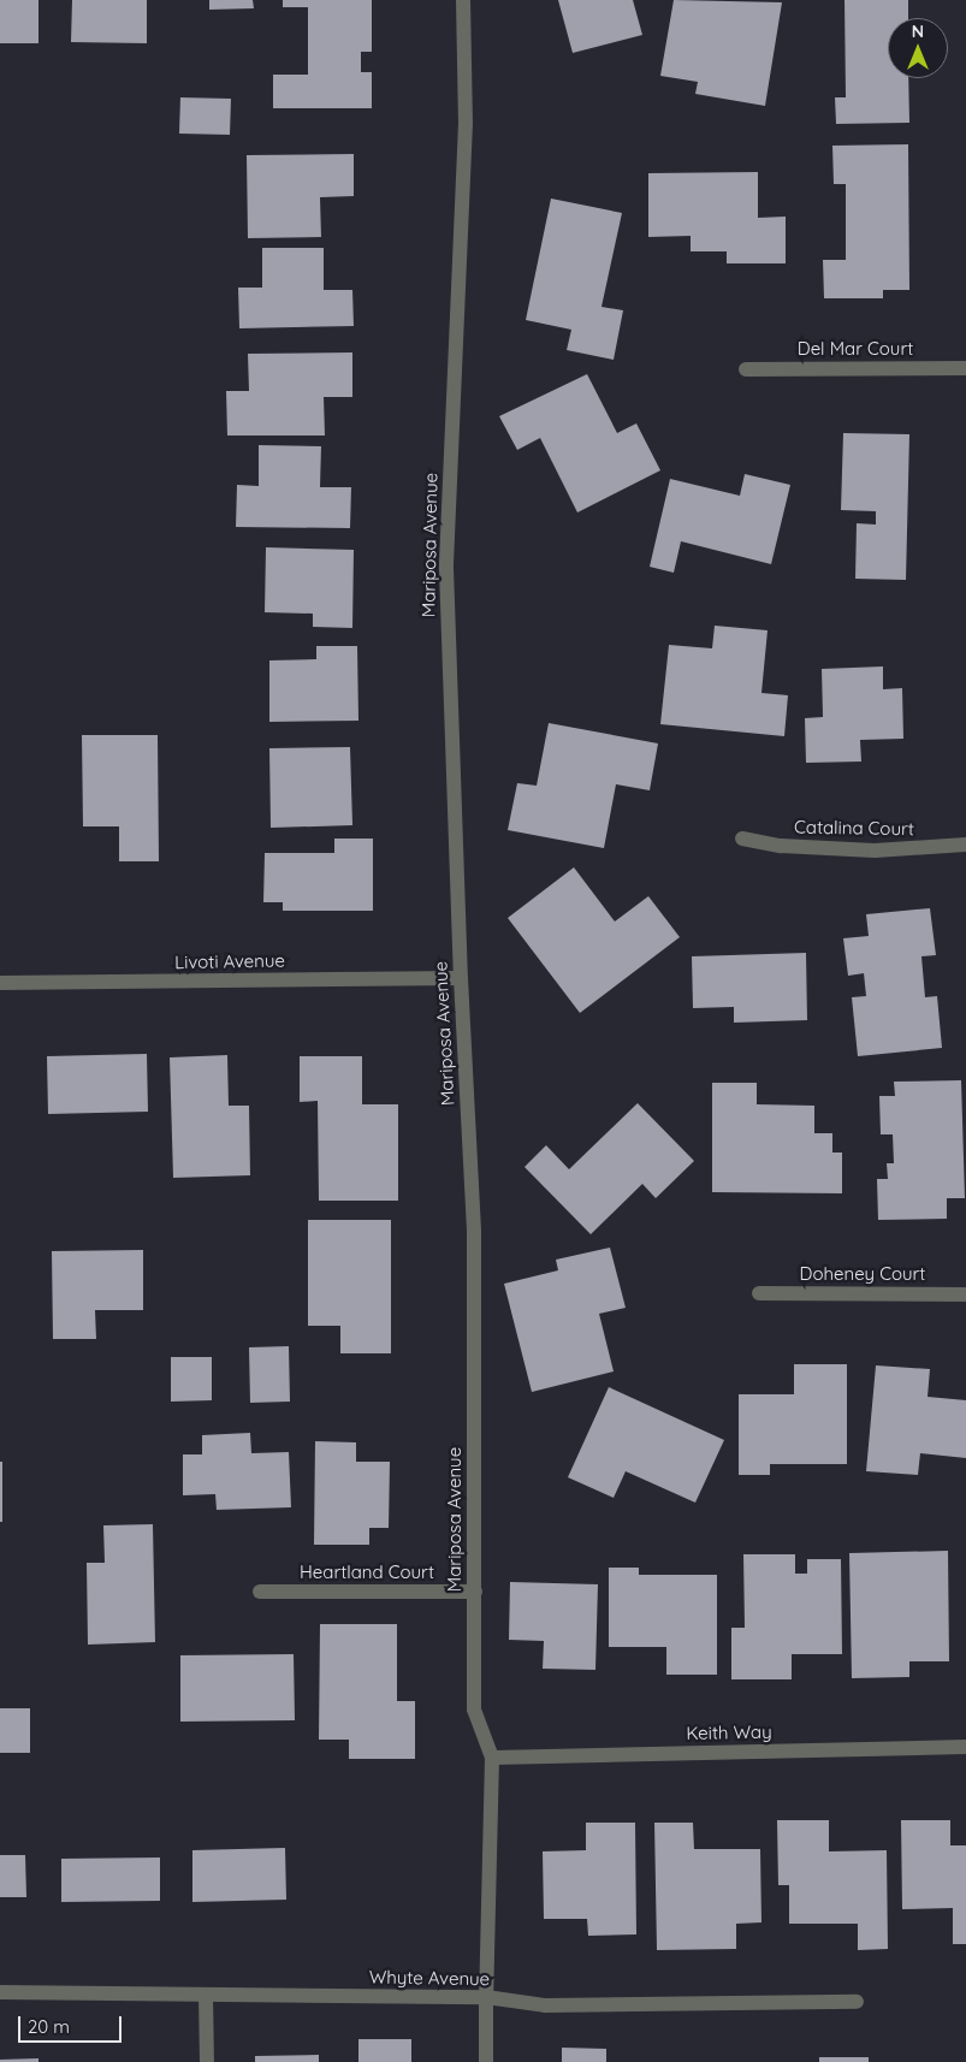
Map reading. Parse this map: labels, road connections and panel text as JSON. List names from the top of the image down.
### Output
{
  "streets": {
    "street": [
      "Del Mar Court",
      "Mariposa Avenue",
      "Catalina Court",
      "Livoti Avenue",
      "Doheney Court",
      "Heartland Court",
      "Keith Way",
      "Whyte Avenue"
    ]
  },
  "crossings": [
    ["Mariposa Avenue", "Livoti Avenue"],
    ["Mariposa Avenue", "Heartland Court"],
    ["Mariposa Avenue", "Keith Way"],
    ["Mariposa Avenue", "Whyte Avenue"]
  ],
  "scale_bar": "20 m",
  "north": "top"
}
